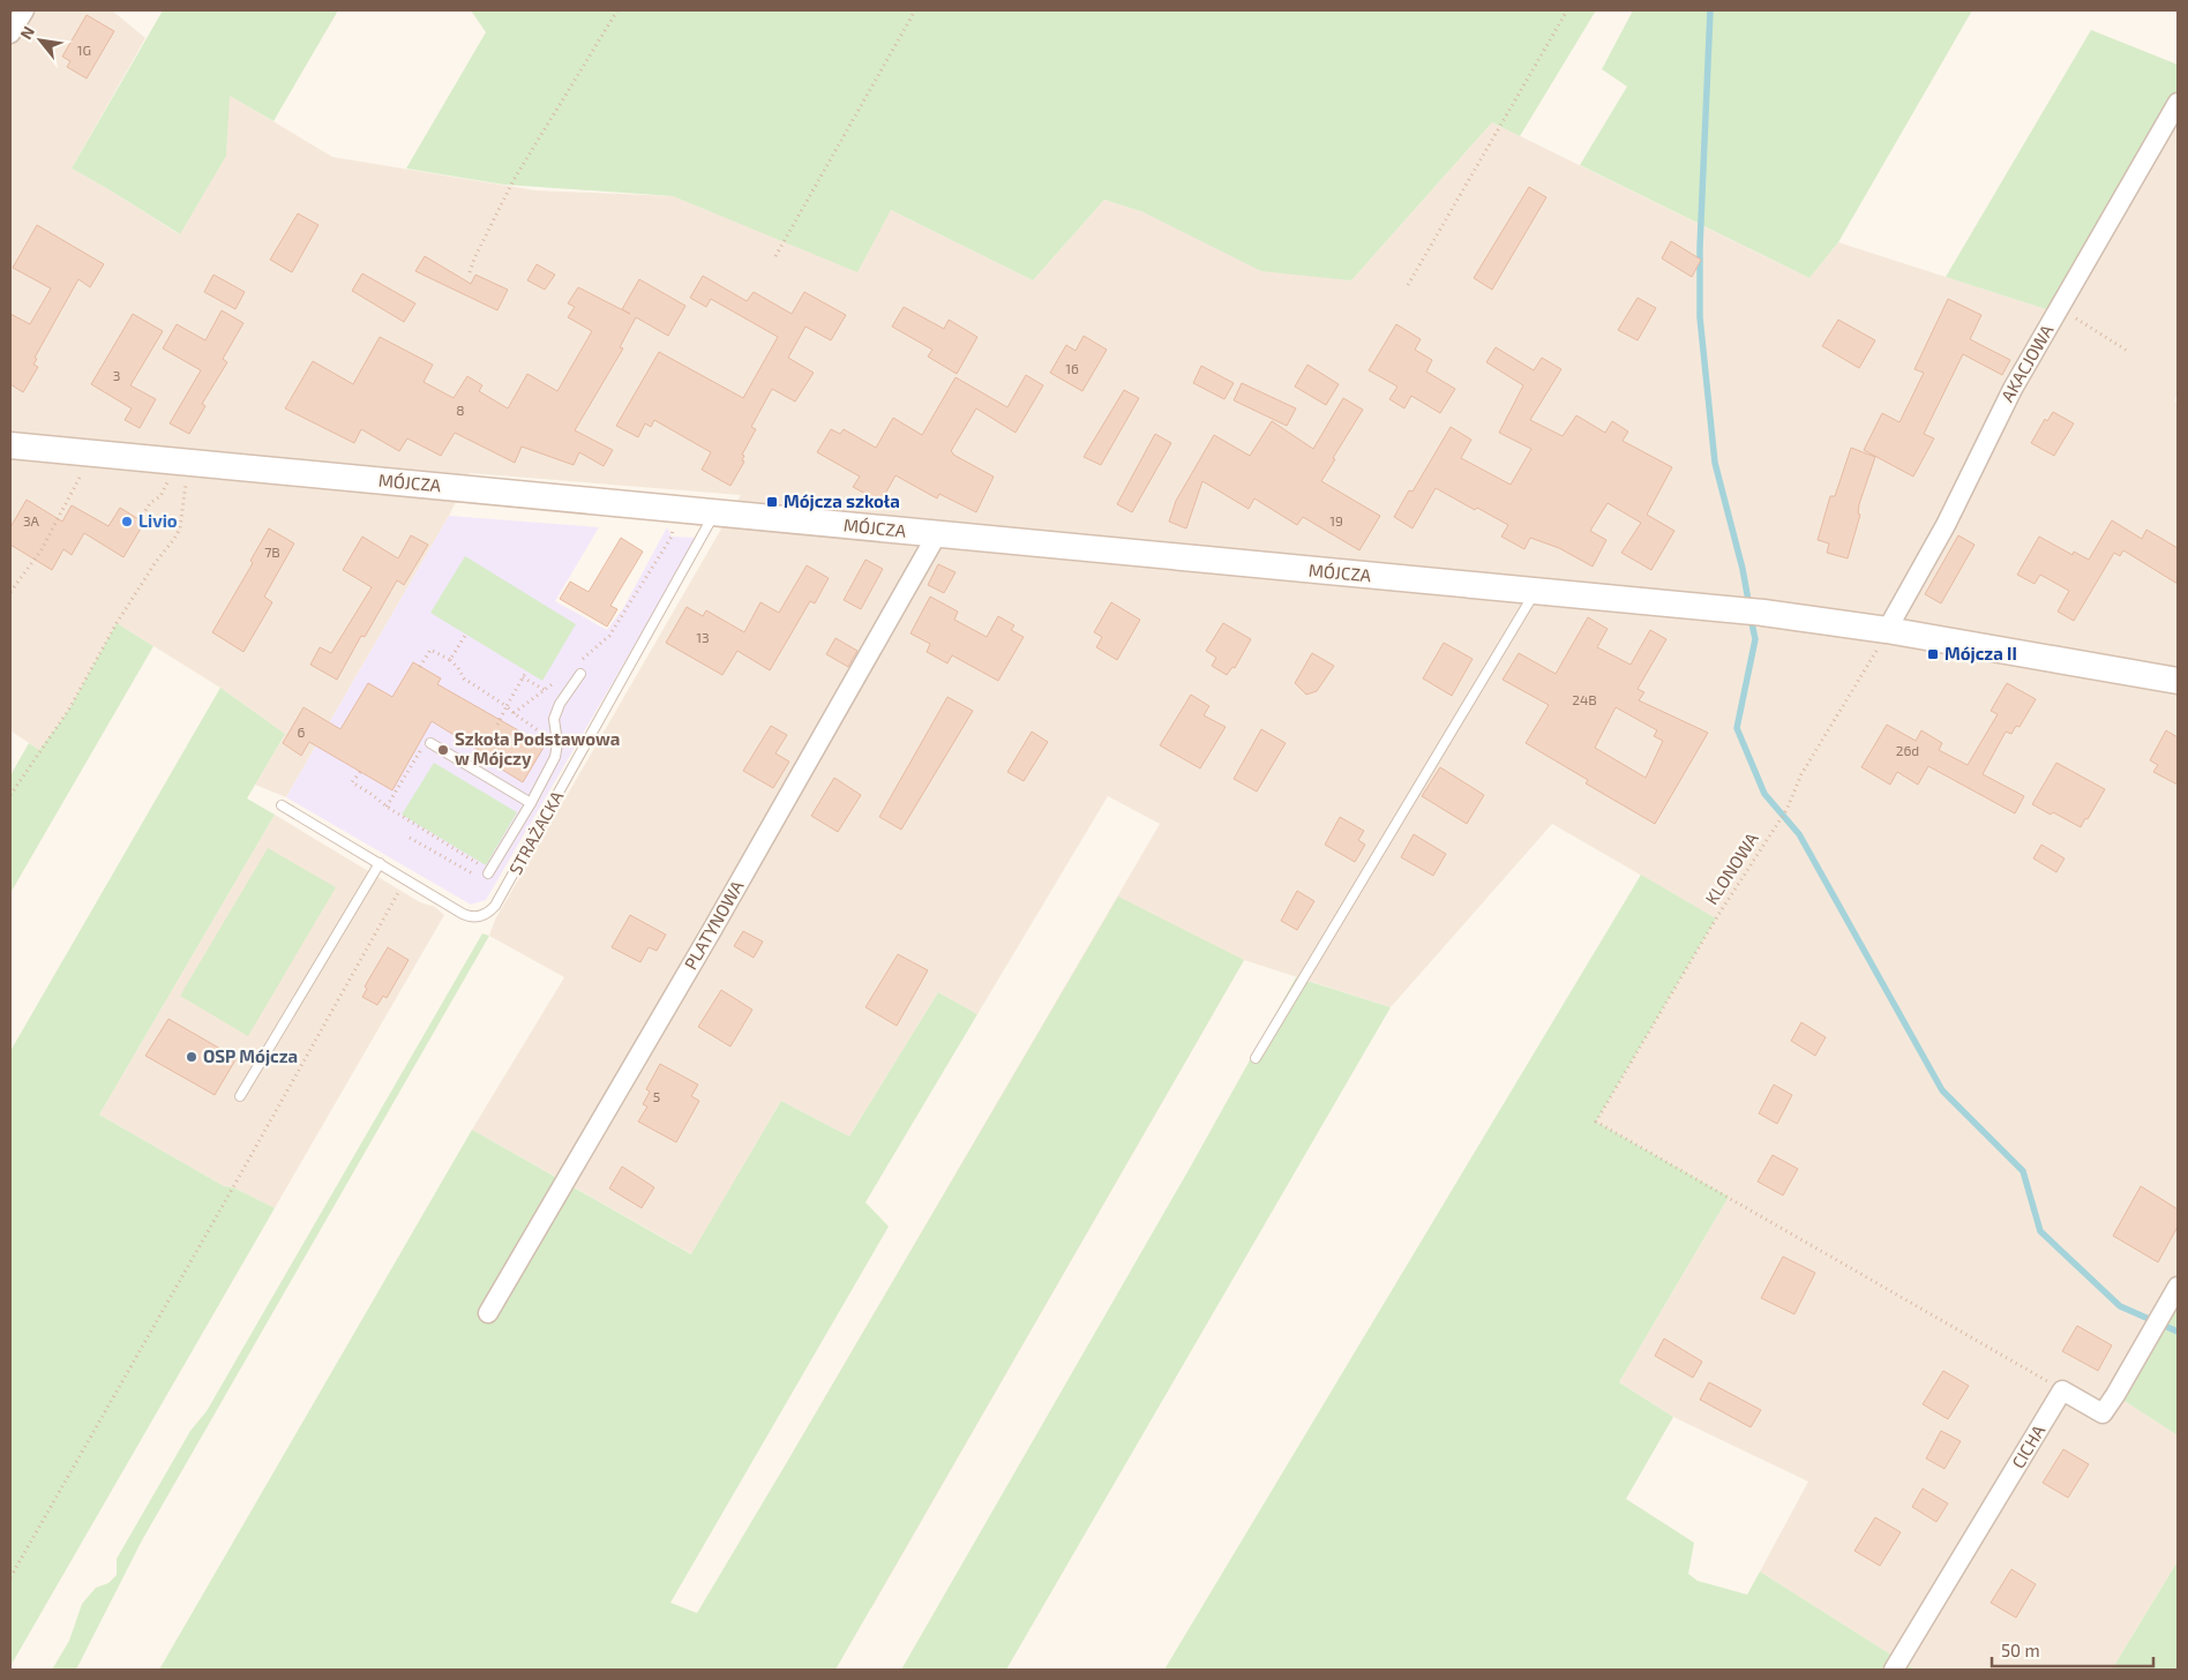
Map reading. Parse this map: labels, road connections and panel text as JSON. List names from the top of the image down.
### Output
{
  "streets": {
    "street": [
      "AKACJOWA",
      "MÓJCZA",
      "PLATYNOWA",
      "CICHA"
    ],
    "lane": ["STRAŻACKA"],
    "path": ["KLONOWA"]
  },
  "crossings": [
    ["AKACJOWA", "MÓJCZA"],
    ["AKACJOWA", "KLONOWA"],
    ["MÓJCZA", "STRAŻACKA"],
    ["MÓJCZA", "KLONOWA"],
    ["MÓJCZA", "PLATYNOWA"],
    ["KLONOWA", "CICHA"]
  ],
  "places": {
    "transit": ["Mójcza szkoła", "Mójcza II"],
    "other": ["Livio", "Szkoła Podstawowa w Mójczy", "OSP Mójcza"]
  },
  "house_numbers": [
    "1G",
    "16",
    "3",
    "8",
    "3A",
    "19",
    "7B",
    "13",
    "24B",
    "6",
    "26d",
    "5"
  ],
  "scale_bar": "50 m",
  "north": "top left"
}
